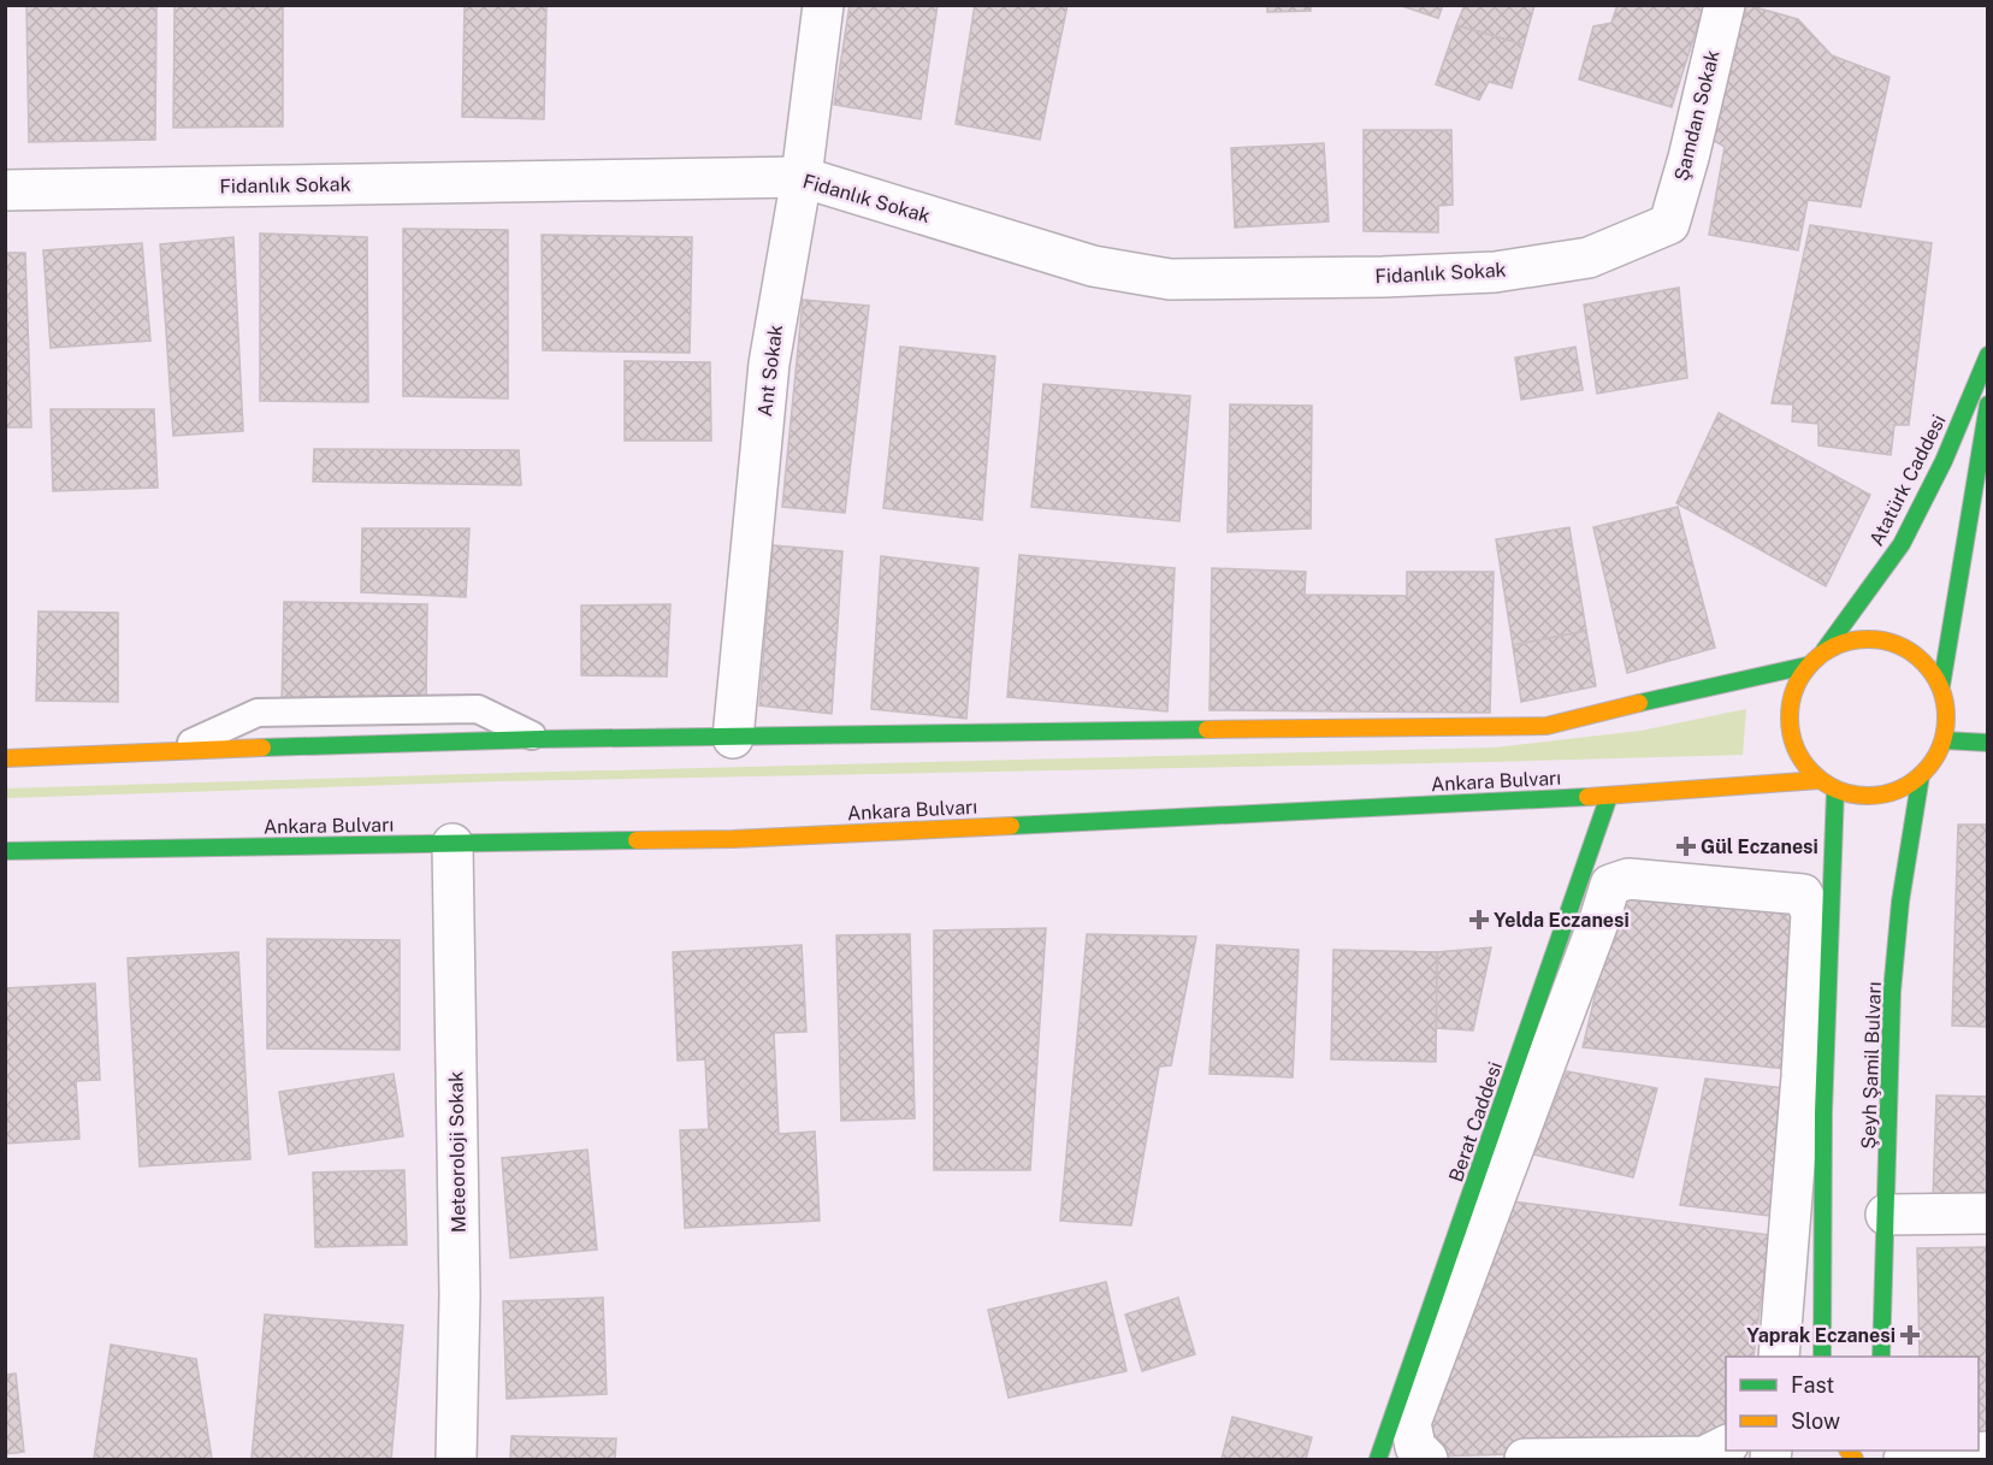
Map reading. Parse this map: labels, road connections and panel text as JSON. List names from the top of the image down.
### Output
{
  "streets": {
    "main road": [
      "Atatürk Caddesi",
      "Ankara Bulvarı",
      "Şeyh Şamil Bulvarı",
      "Berat Caddesi"
    ],
    "street": [
      "Şamdan Sokak",
      "Fidanlık Sokak",
      "Ant Sokak",
      "Meteoroloji Sokak"
    ]
  },
  "crossings": [
    ["Şamdan Sokak", "Fidanlık Sokak"],
    ["Fidanlık Sokak", "Ant Sokak"],
    ["Atatürk Caddesi", "Ankara Bulvarı"],
    ["Atatürk Caddesi", "Şeyh Şamil Bulvarı"],
    ["Ankara Bulvarı", "Şeyh Şamil Bulvarı"],
    ["Ankara Bulvarı", "Berat Caddesi"],
    ["Ankara Bulvarı", "Meteoroloji Sokak"]
  ],
  "places": {
    "health": ["Gül Eczanesi", "Yelda Eczanesi", "Yaprak Eczanesi"]
  },
  "legend": ["Fast", "Slow"]
}
